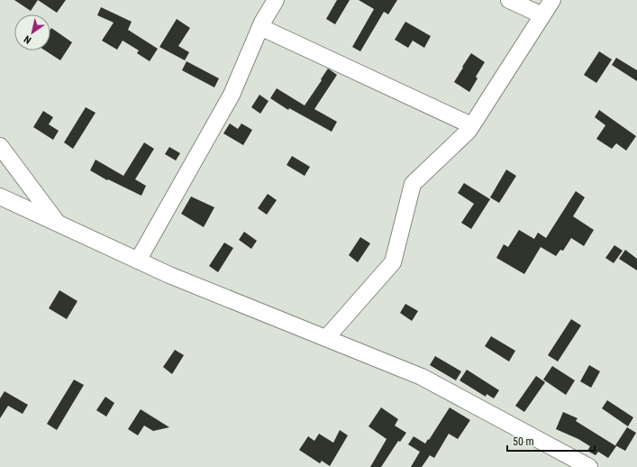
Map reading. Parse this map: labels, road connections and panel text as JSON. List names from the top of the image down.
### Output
{
  "scale_bar": "50 m",
  "north": "bottom left"
}
